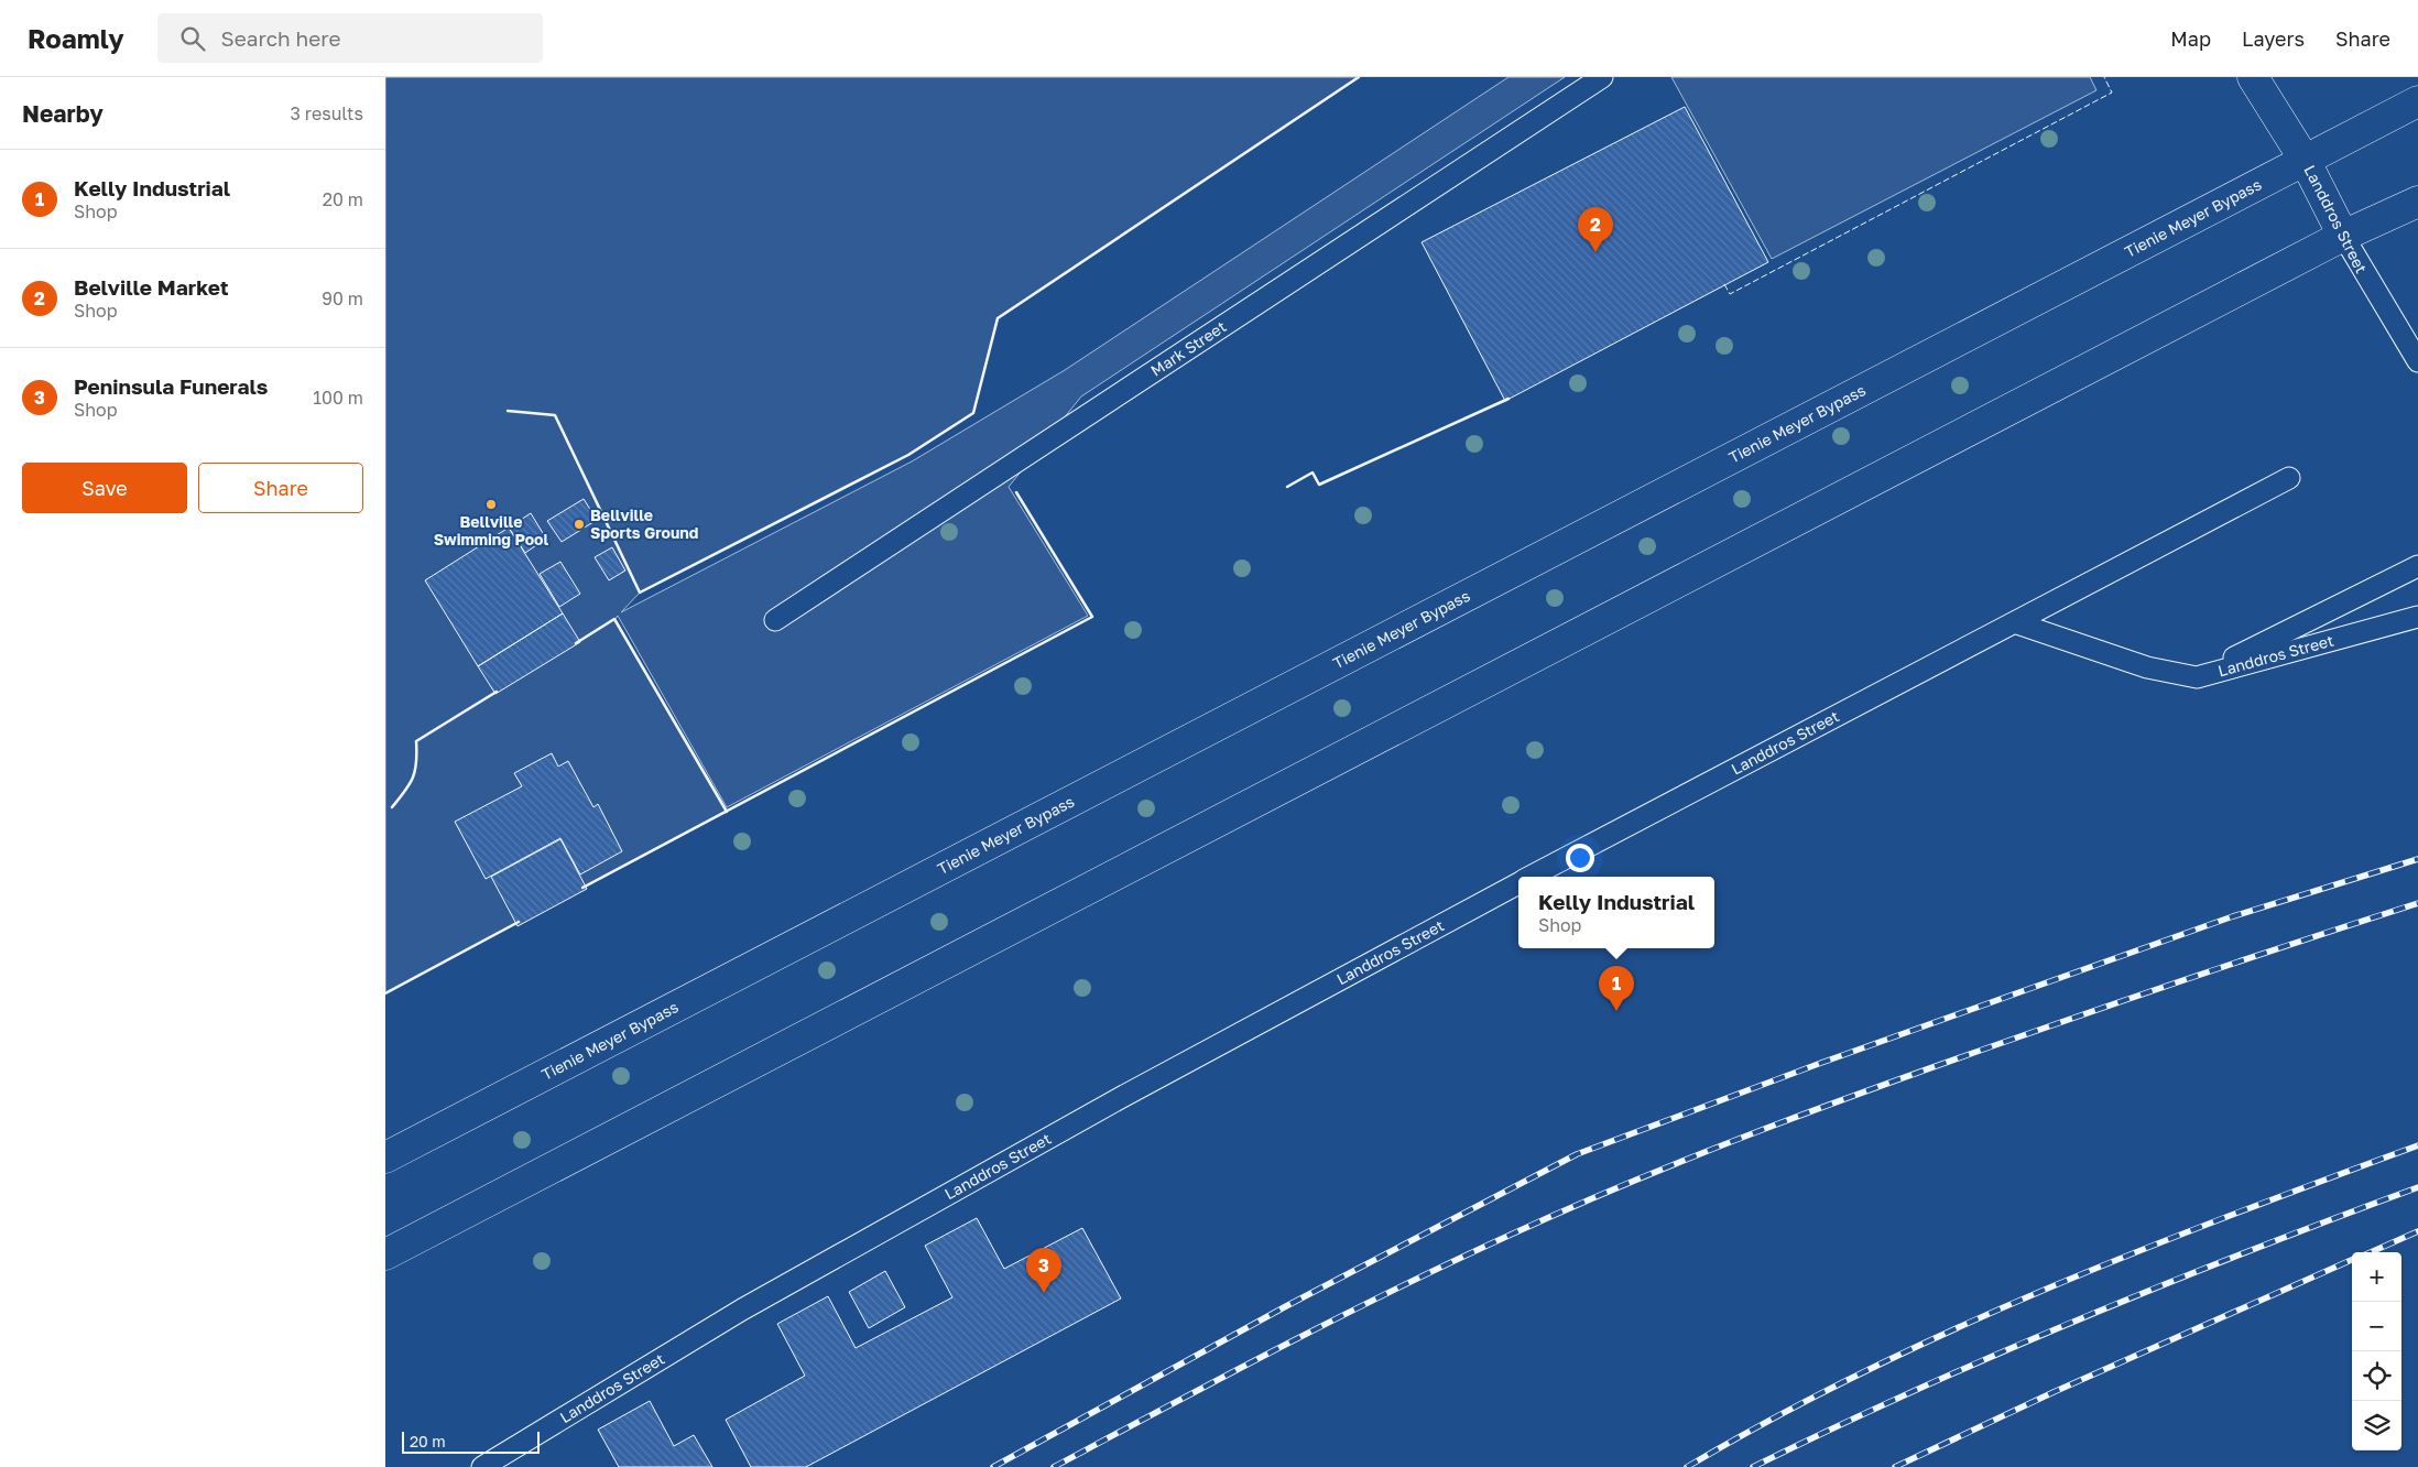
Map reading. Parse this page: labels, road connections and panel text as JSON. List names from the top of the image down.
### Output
{
  "streets": {
    "main road": ["Tienie Meyer Bypass", "Landdros Street"],
    "lane": ["Mark Street"]
  },
  "crossings": [
    ["Tienie Meyer Bypass", "Landdros Street"]
  ],
  "places": ["Bellville Swimming Pool", "Bellville Sports Ground"],
  "scale_bar": "20 m",
  "page": {
    "header": "Roamly",
    "search": "Search here",
    "nav": ["Map", "Layers", "Share"],
    "heading": ["Nearby", "3 results"],
    "list": [
      {
        "mark": "1",
        "name": "Kelly Industrial",
        "note": "Shop",
        "value": "20 m"
      },
      {
        "mark": "2",
        "name": "Belville Market",
        "note": "Shop",
        "value": "90 m"
      },
      {
        "mark": "3",
        "name": "Peninsula Funerals",
        "note": "Shop",
        "value": "100 m"
      }
    ],
    "pins": ["2", "1", "3"],
    "buttons": ["Save", "Share"],
    "popup": ["Kelly Industrial", "Shop"],
    "map_buttons": ["+", "−"],
    "scale": "20 m"
  }
}
